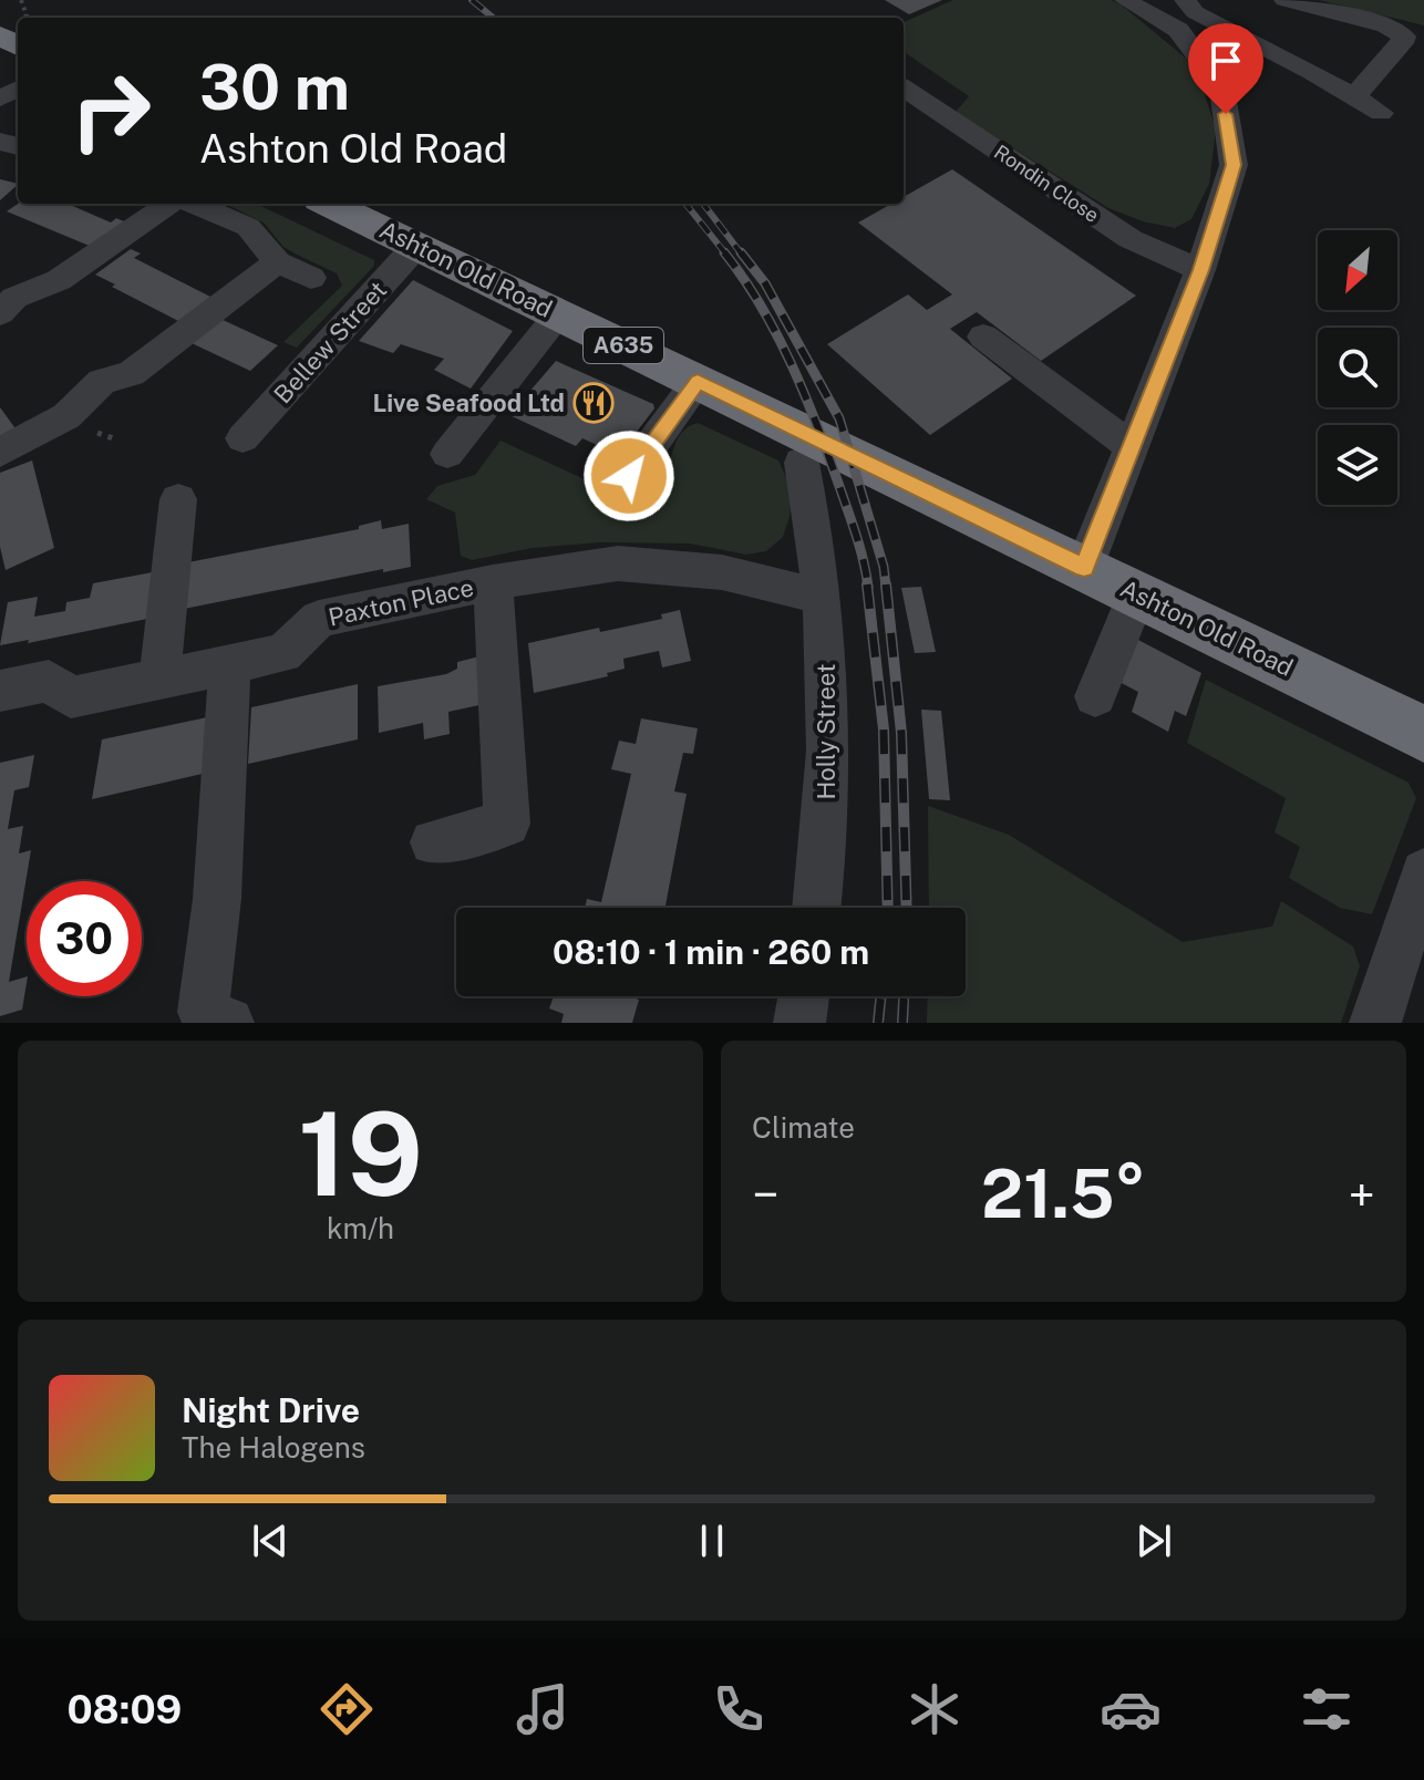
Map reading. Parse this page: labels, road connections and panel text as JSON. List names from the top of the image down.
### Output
{
  "streets": {
    "highway": ["Ashton Old Road", "A635"],
    "street": [
      "Rondin Close",
      "Bellew Street",
      "Paxton Place",
      "Holly Street"
    ]
  },
  "crossings": [
    ["Ashton Old Road", "Bellew Street"],
    ["Paxton Place", "Holly Street"]
  ],
  "places": {
    "restaurant": ["Live Seafood Ltd"]
  },
  "north": "bottom left",
  "page": {
    "turn": ["30 m", "Ashton Old Road"],
    "limit": "30",
    "trip": "08:10 · 1 min · 260 m",
    "tile": [
      ["19", "km/h"],
      "Climate"
    ],
    "heat": ["−", "21.5°", "+"],
    "song": ["Night Drive", "The Halogens"],
    "tabs": "08:09"
  }
}
